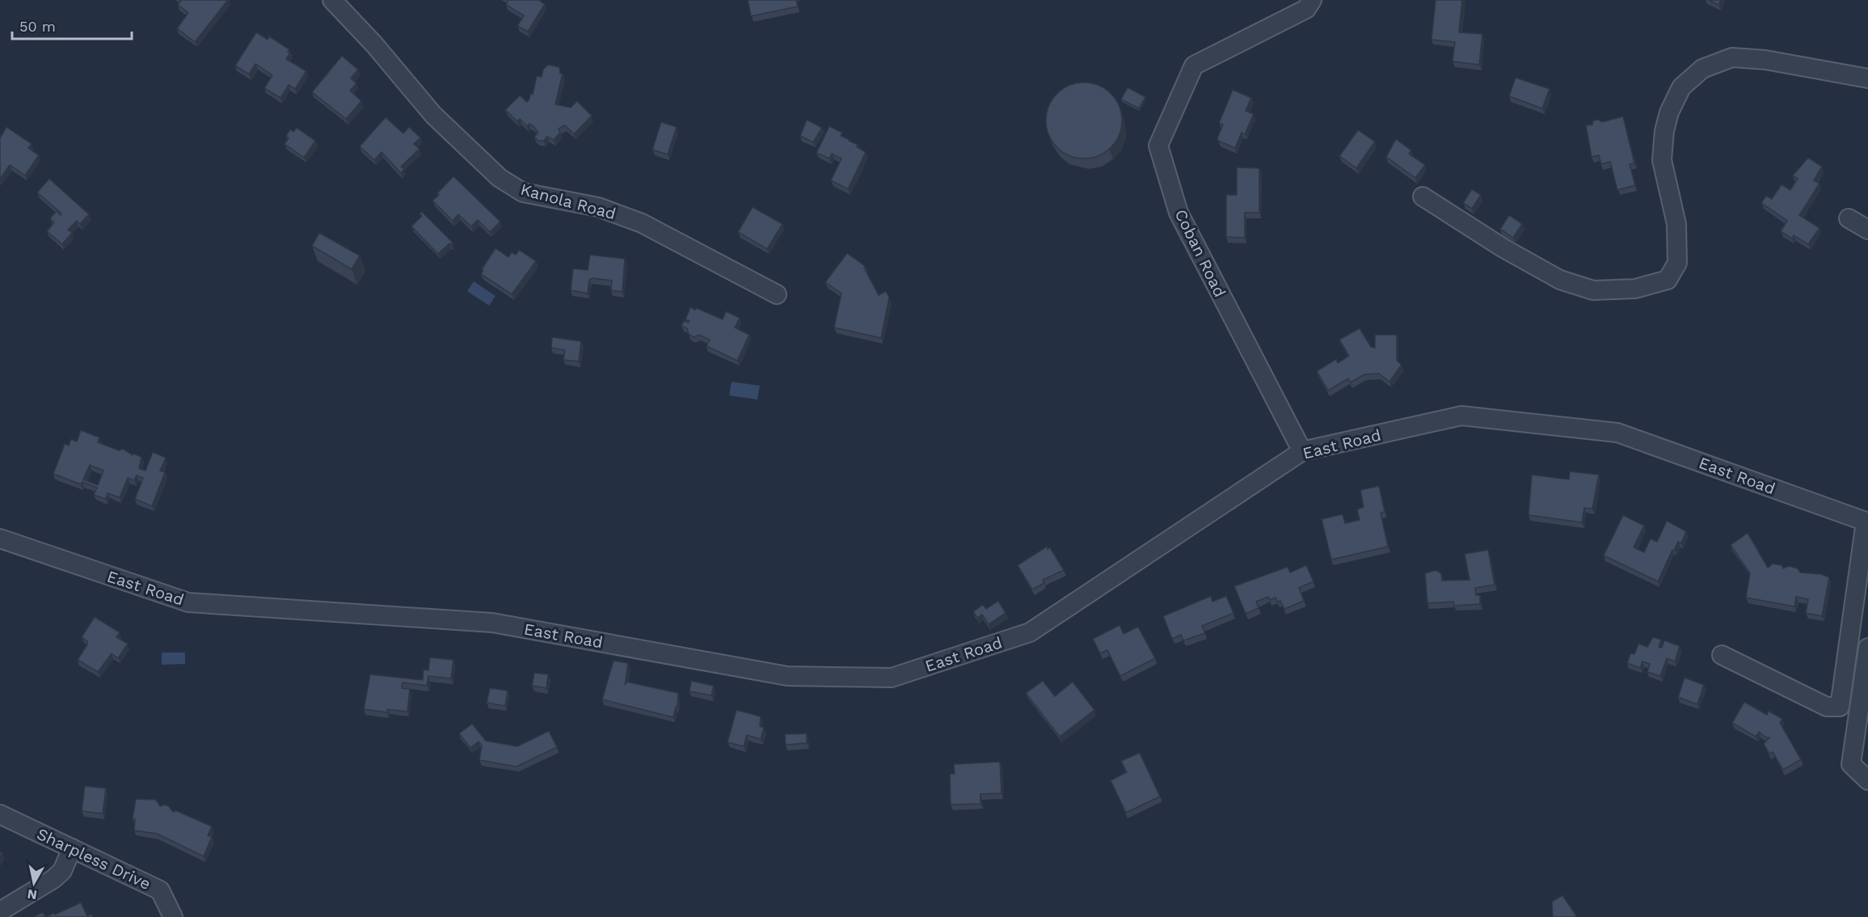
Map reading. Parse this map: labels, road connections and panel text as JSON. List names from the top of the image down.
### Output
{
  "streets": {
    "street": [
      "Kanola Road",
      "Coban Road",
      "East Road",
      "Sharpless Drive"
    ]
  },
  "crossings": [
    ["Coban Road", "East Road"]
  ],
  "scale_bar": "50 m",
  "north": "bottom"
}
